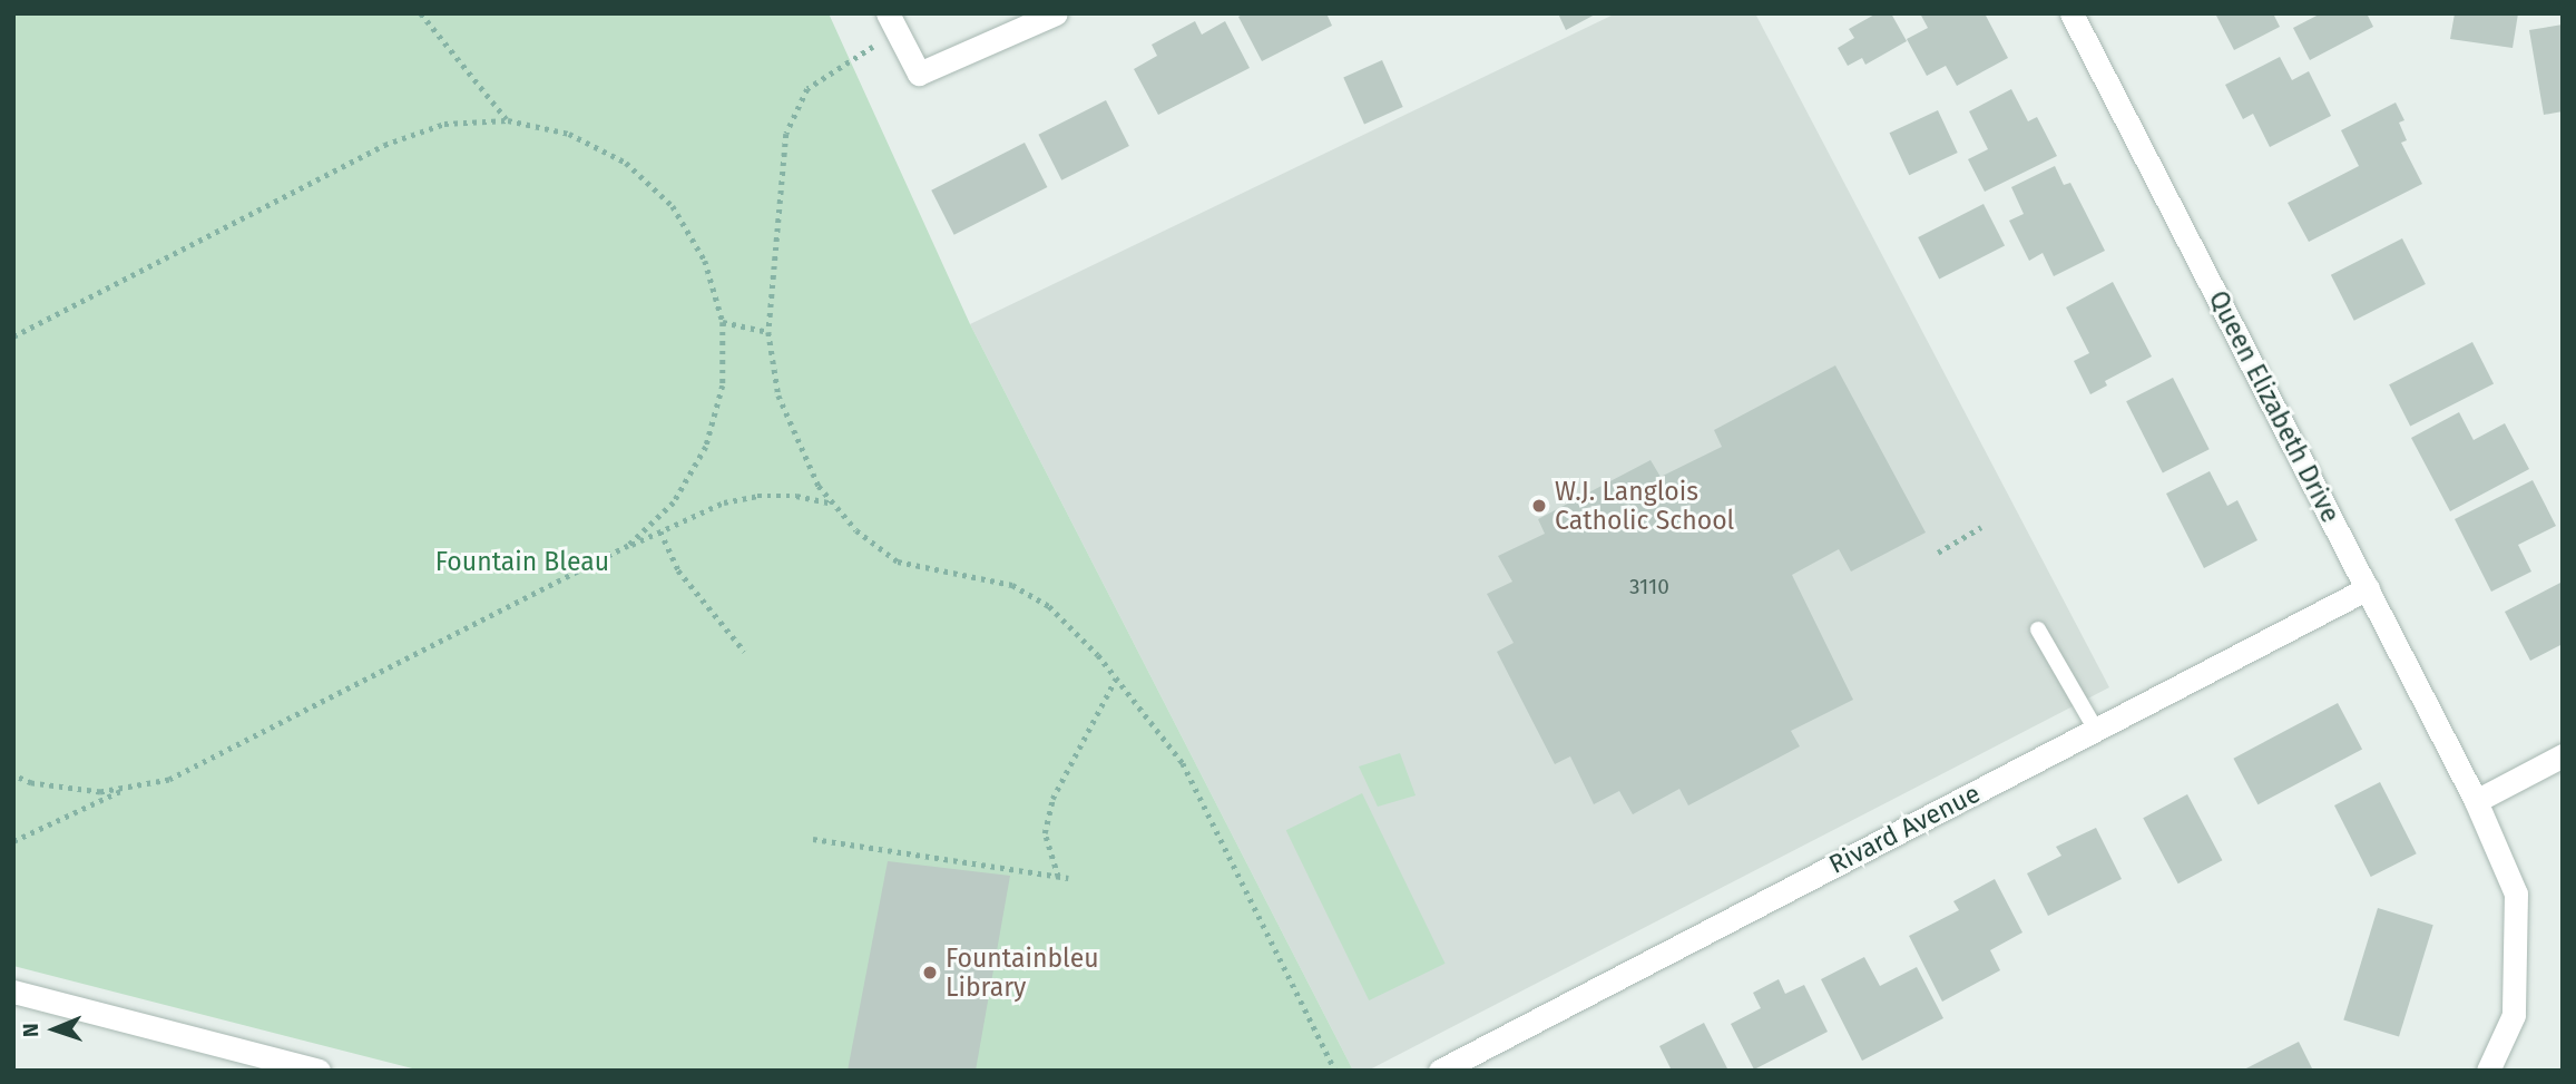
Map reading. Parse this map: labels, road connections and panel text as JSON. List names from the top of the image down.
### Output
{
  "streets": {
    "street": ["Queen Elizabeth Drive", "Rivard Avenue"]
  },
  "crossings": [
    ["Queen Elizabeth Drive", "Rivard Avenue"]
  ],
  "parks": ["Fountain Bleau"],
  "places": ["W.J. Langlois Catholic School", "Fountainbleu Library"],
  "house_numbers": ["3110"],
  "north": "left"
}
